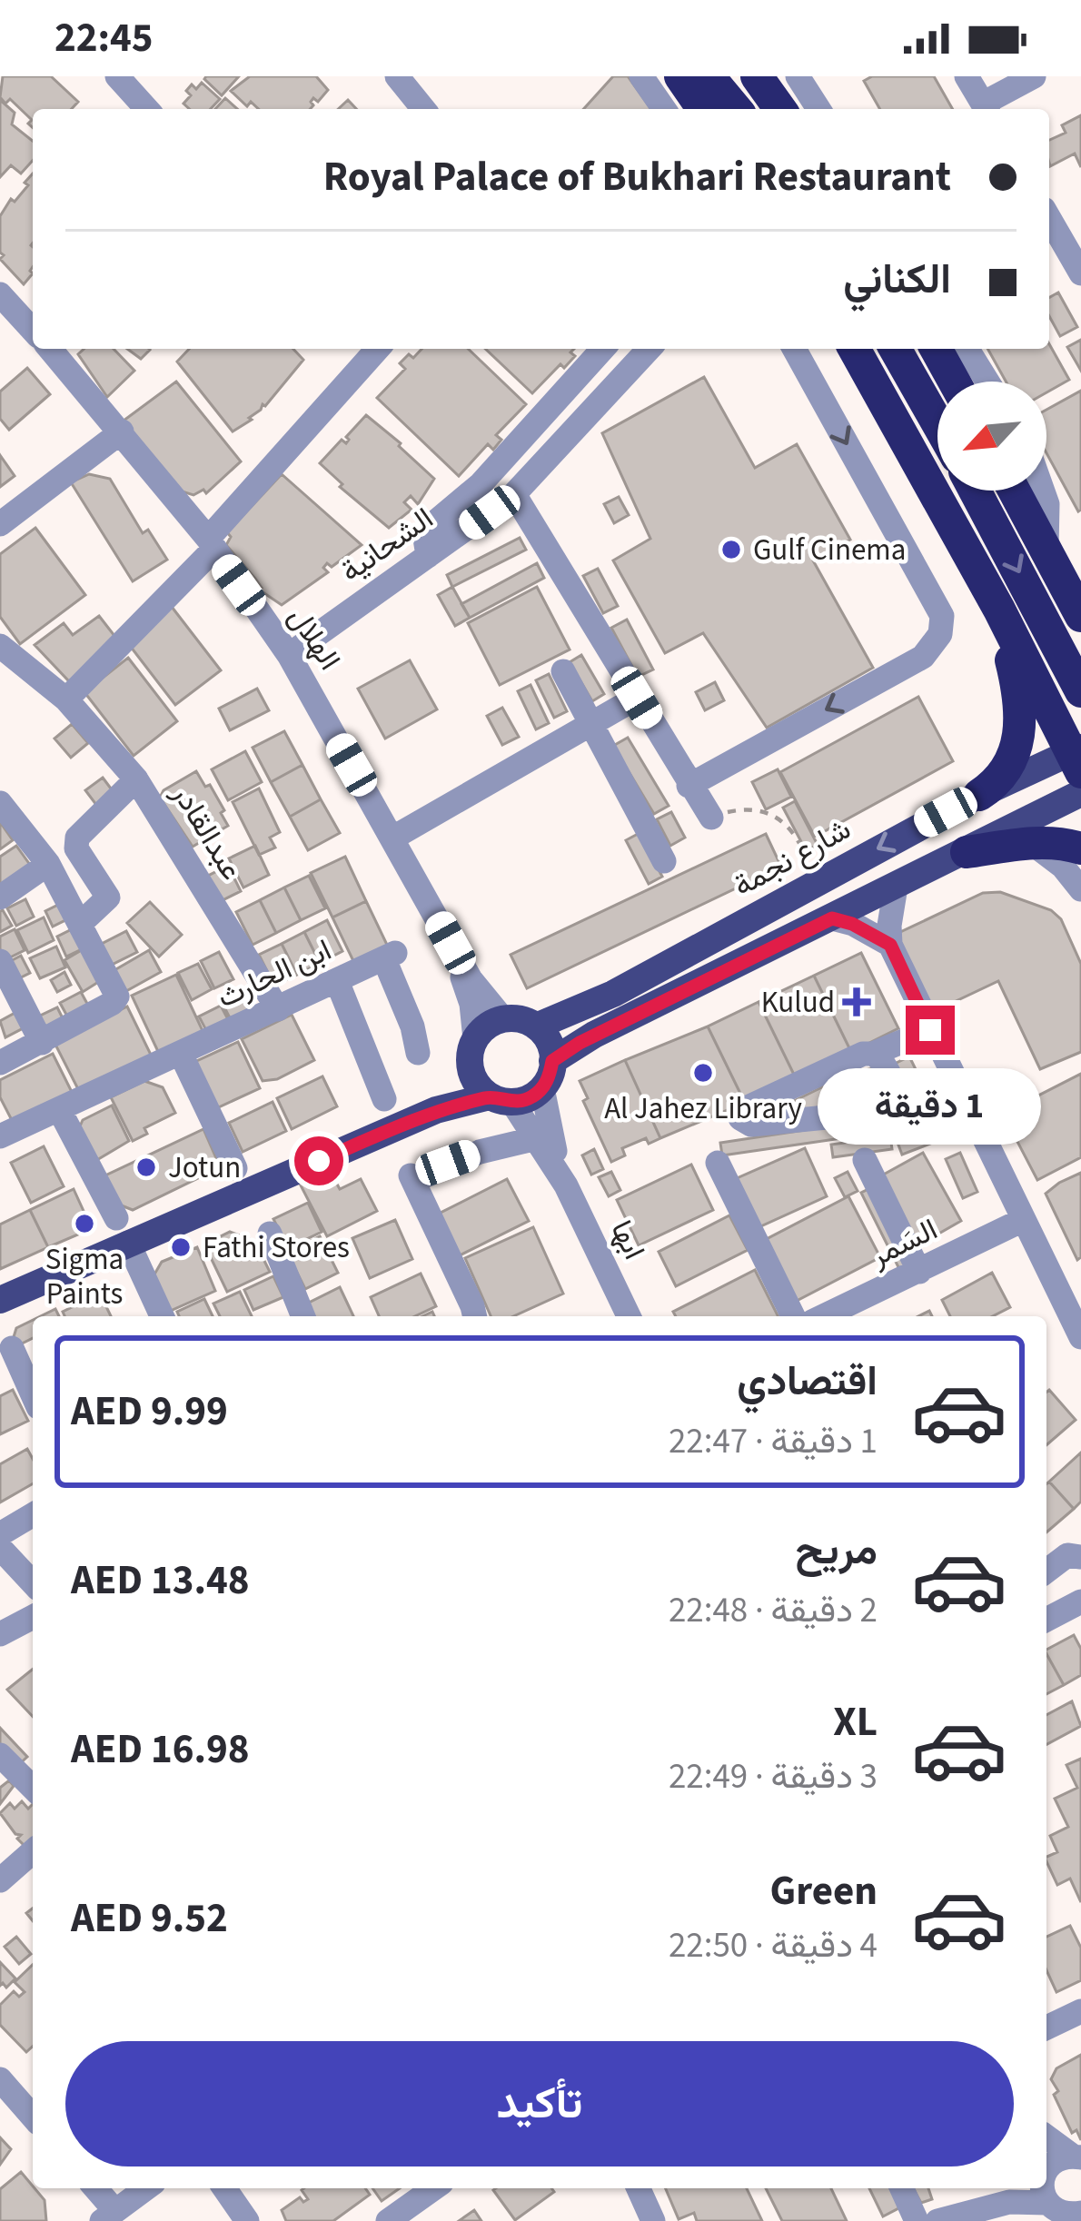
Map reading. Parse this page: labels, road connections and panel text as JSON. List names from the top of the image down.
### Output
{
  "streets": {
    "main road": ["شارع نجمة"],
    "street": [
      "الشحانية",
      "الهلال",
      "عبدالقادر",
      "ابن الحارث",
      "ابها",
      "السَمر"
    ]
  },
  "crossings": [
    ["الشحانية", "الهلال"],
    ["الهلال", "شارع نجمة"],
    ["الهلال", "ابها"],
    ["عبدالقادر", "ابن الحارث"],
    ["شارع نجمة", "ابها"]
  ],
  "places": {
    "other": [
      "Gulf Cinema",
      "Al Jahez Library",
      "Jotun",
      "Sigma Paints",
      "Fathi Stores"
    ],
    "health": ["Kulud"]
  },
  "north": "bottom left",
  "page": {
    "status": "22:45",
    "banner": ["Royal Palace of Bukhari Restaurant", "الكناني"],
    "bubble": "1 دقيقة",
    "list": [
      {
        "name": "اقتصادي",
        "note": "1 دقيقة · 22:47",
        "value": "AED 9.99"
      },
      {
        "name": "مريح",
        "note": "2 دقيقة · 22:48",
        "value": "AED 13.48"
      },
      {
        "name": "XL",
        "note": "3 دقيقة · 22:49",
        "value": "AED 16.98"
      },
      {
        "name": "Green",
        "note": "4 دقيقة · 22:50",
        "value": "AED 9.52"
      }
    ],
    "buttons": "تأكيد"
  }
}
